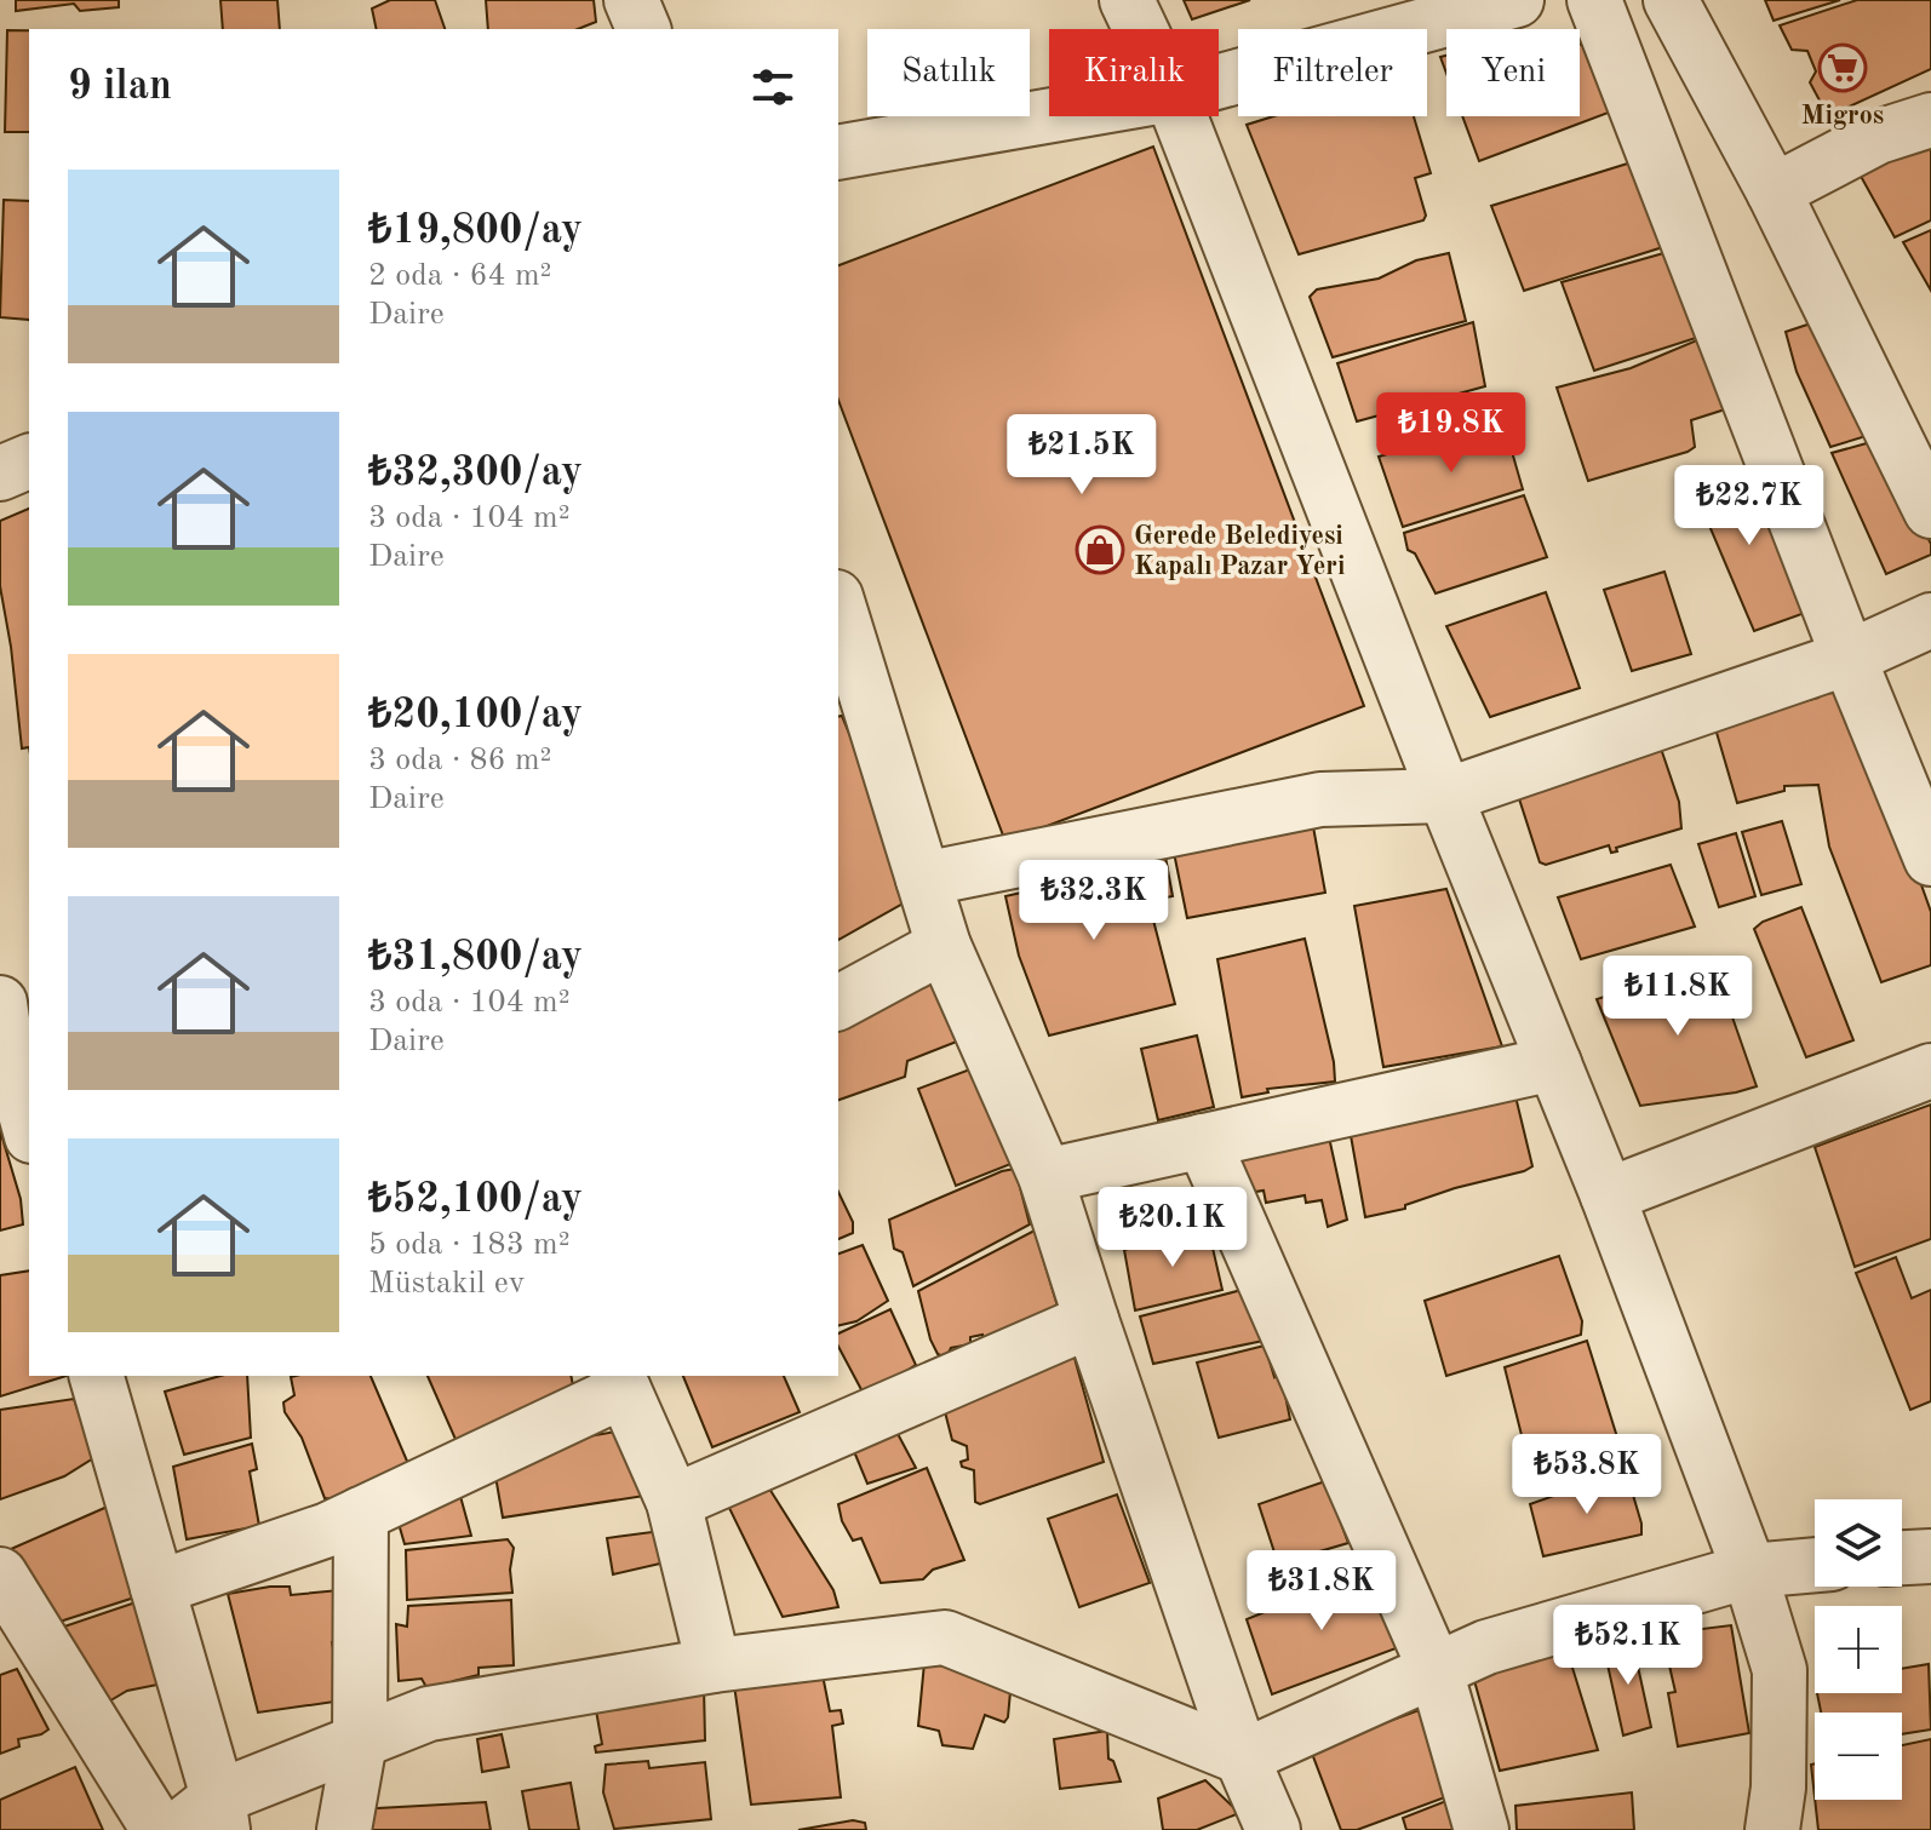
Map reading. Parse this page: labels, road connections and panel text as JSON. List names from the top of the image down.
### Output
{
  "places": {
    "supermarket": ["Migros"],
    "shop": ["Gerede Belediyesi Kapalı Pazar Yeri"]
  },
  "page": {
    "chip": [
      "Satılık",
      "Kiralık",
      "Filtreler",
      "Yeni"
    ],
    "heading": "9 ilan",
    "list": [
      {
        "name": "₺19,800/ay",
        "note": "2 oda · 64 m² · Daire"
      },
      {
        "name": "₺32,300/ay",
        "note": "3 oda · 104 m² · Daire"
      },
      {
        "name": "₺20,100/ay",
        "note": "3 oda · 86 m² · Daire"
      },
      {
        "name": "₺31,800/ay",
        "note": "3 oda · 104 m² · Daire"
      },
      {
        "name": "₺52,100/ay",
        "note": "5 oda · 183 m² · Müstakil ev"
      }
    ],
    "price": [
      "₺19.8K",
      "₺21.5K",
      "₺22.7K",
      "₺32.3K",
      "₺11.8K",
      "₺20.1K",
      "₺53.8K",
      "₺31.8K",
      "₺52.1K"
    ],
    "map_buttons": ["+", "−"]
  }
}
